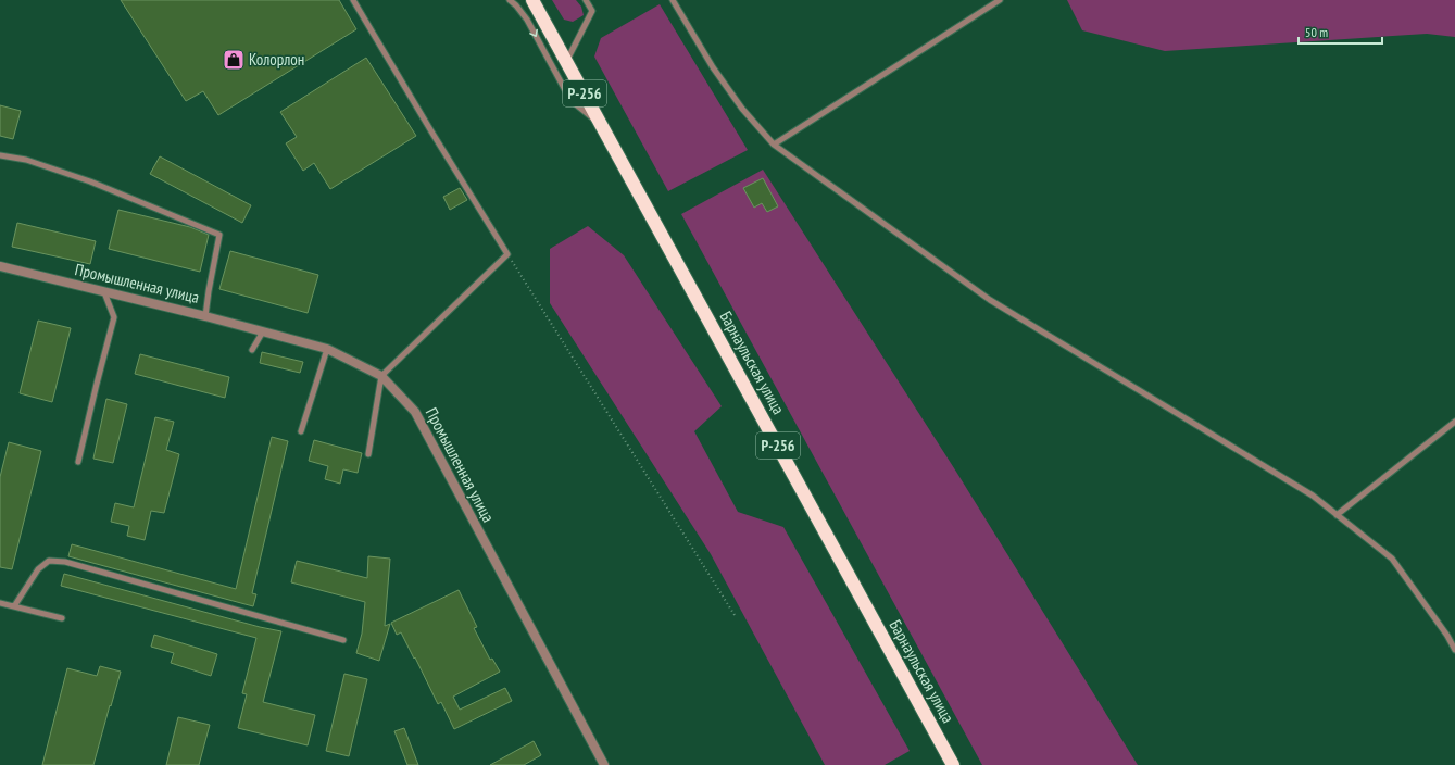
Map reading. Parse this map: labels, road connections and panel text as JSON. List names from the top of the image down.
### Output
{
  "streets": {
    "highway": ["Р-256", "Барнаульская улица"],
    "street": ["Промышленная улица"]
  },
  "places": {
    "shop": ["Колорлон"]
  },
  "scale_bar": "50 m"
}
